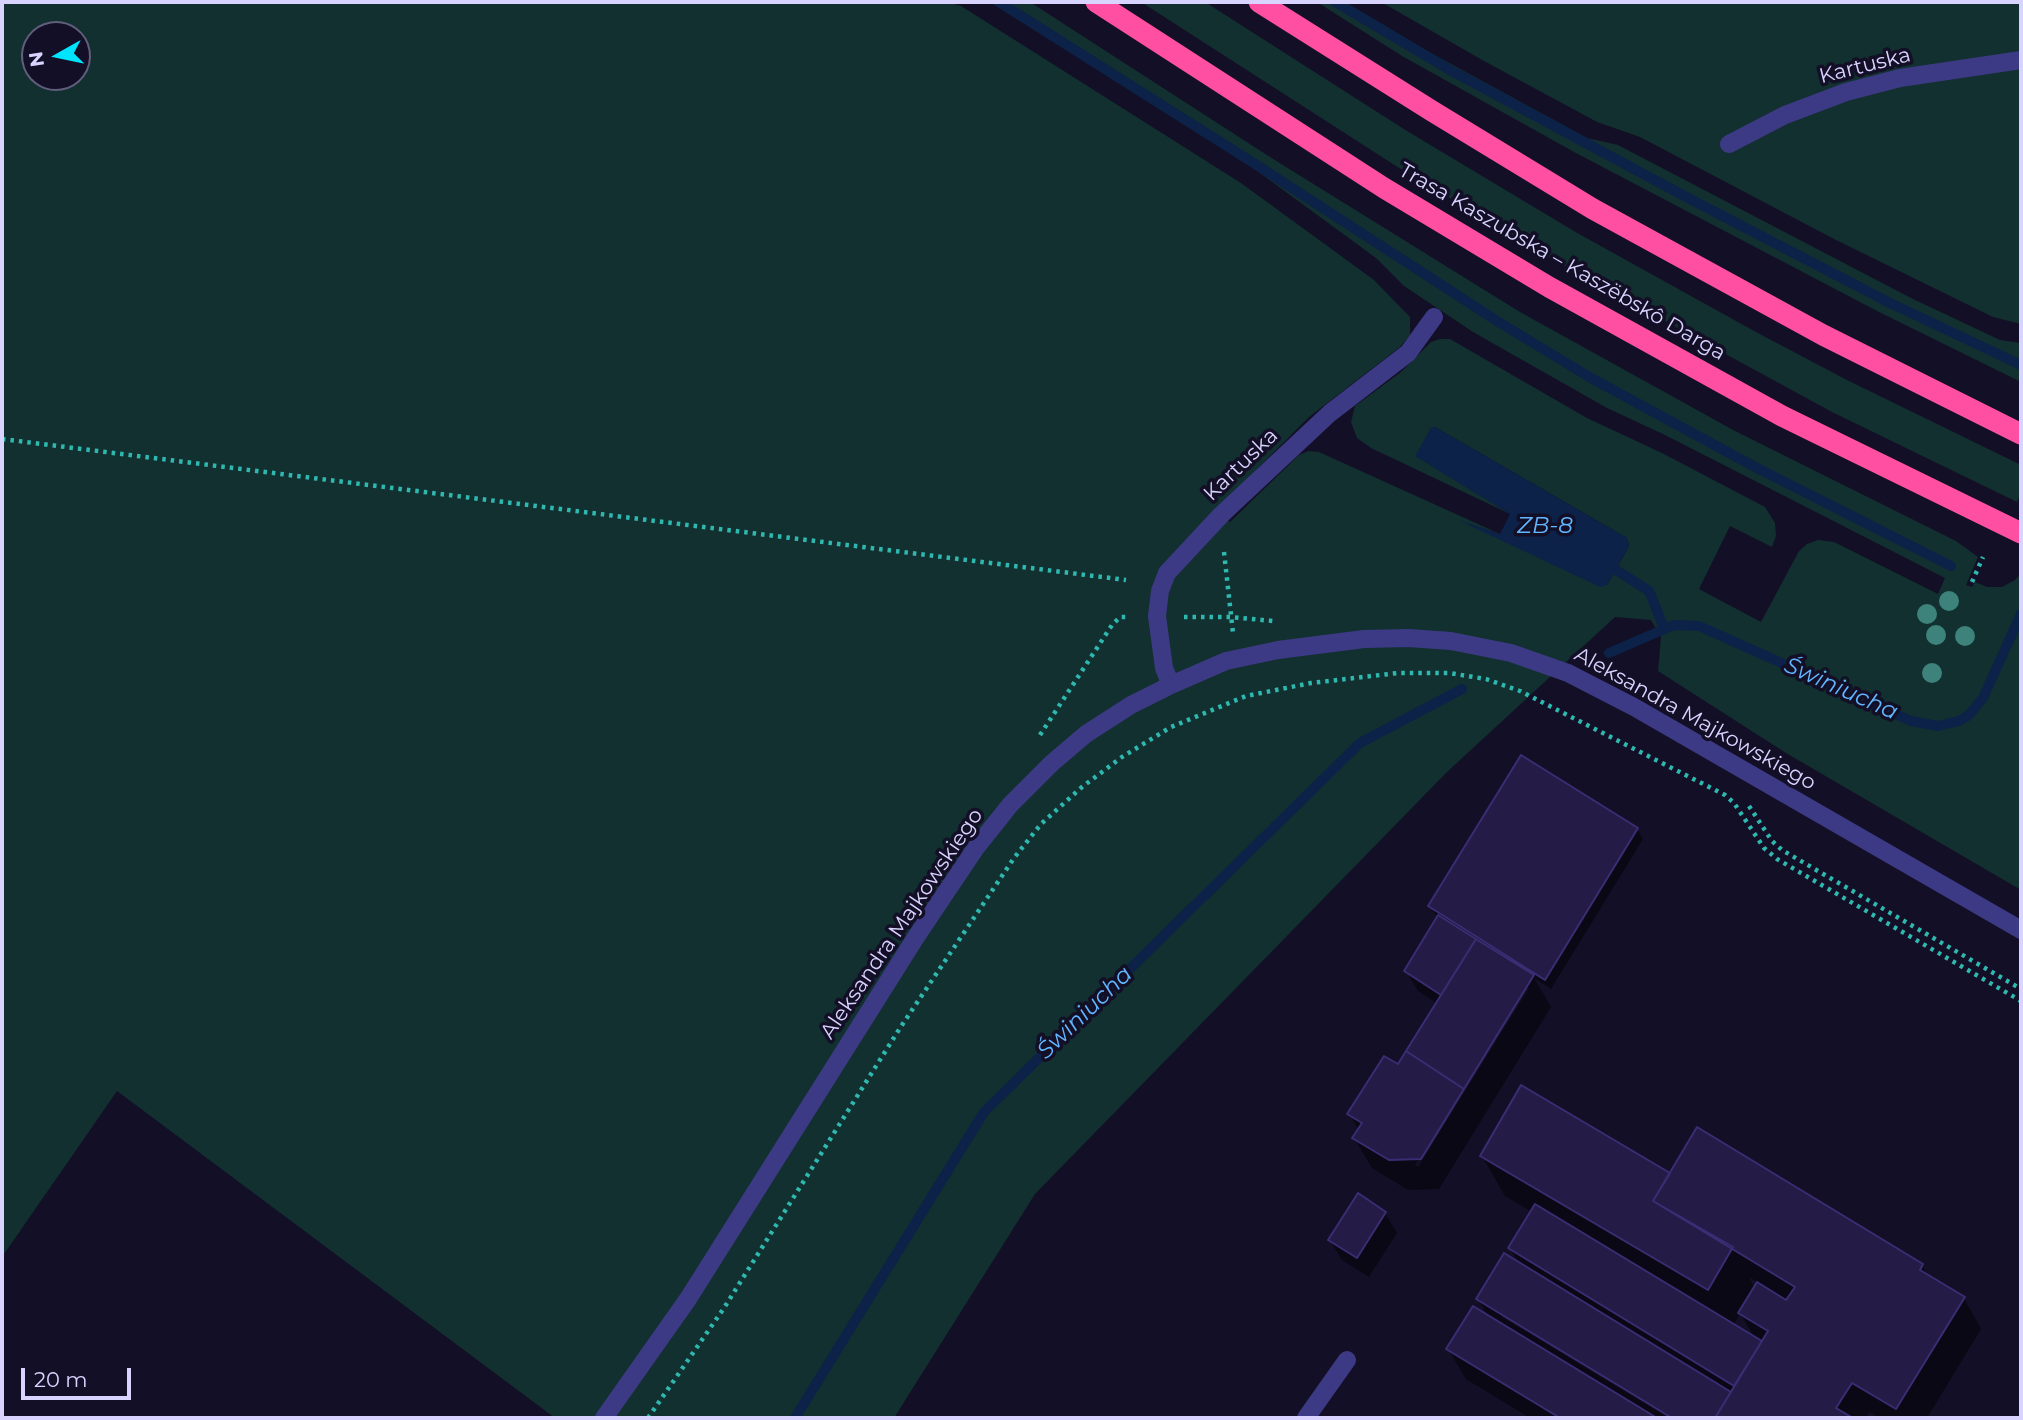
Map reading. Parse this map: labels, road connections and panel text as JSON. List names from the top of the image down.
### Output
{
  "streets": {
    "highway": ["Trasa Kaszubska – Kaszëbskô Darga"],
    "street": ["Kartuska", "Aleksandra Majkowskiego"]
  },
  "crossings": [
    ["Kartuska", "Aleksandra Majkowskiego"]
  ],
  "water": ["ZB-8", "Świniucha"],
  "scale_bar": "20 m",
  "north": "left"
}
